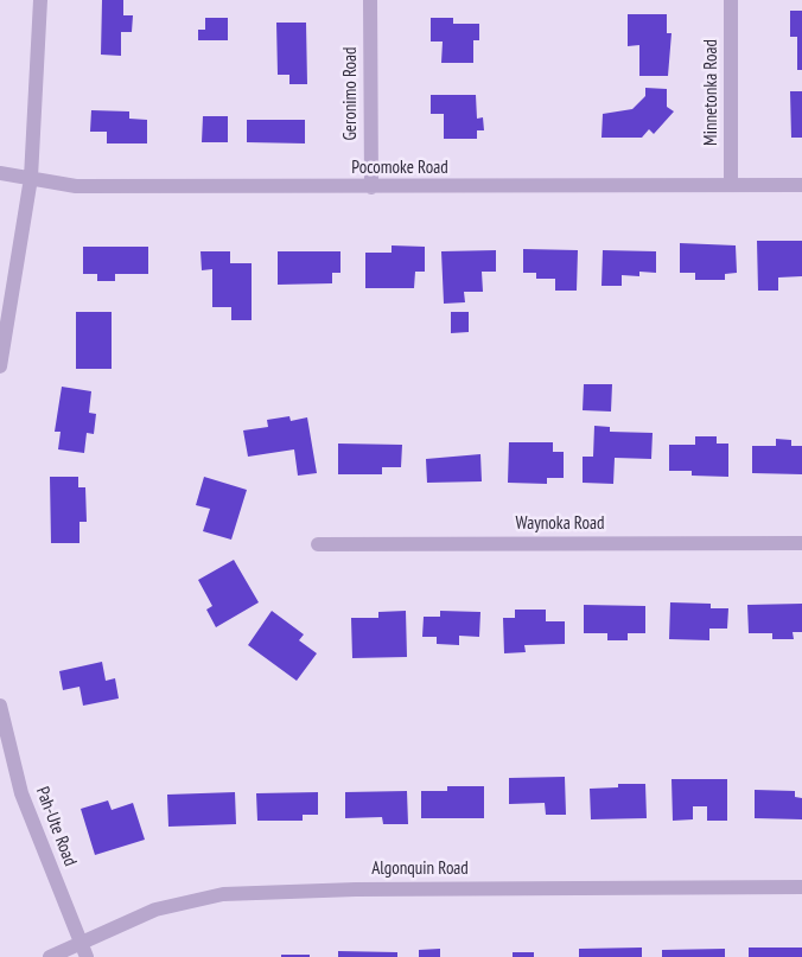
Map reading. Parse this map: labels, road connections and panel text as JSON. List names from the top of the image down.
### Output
{
  "streets": {
    "street": [
      "Minnetonka Road",
      "Geronimo Road",
      "Pocomoke Road",
      "Waynoka Road",
      "Pah-Ute Road",
      "Algonquin Road"
    ]
  },
  "crossings": [
    ["Minnetonka Road", "Pocomoke Road"],
    ["Geronimo Road", "Pocomoke Road"],
    ["Pah-Ute Road", "Algonquin Road"]
  ]
}
